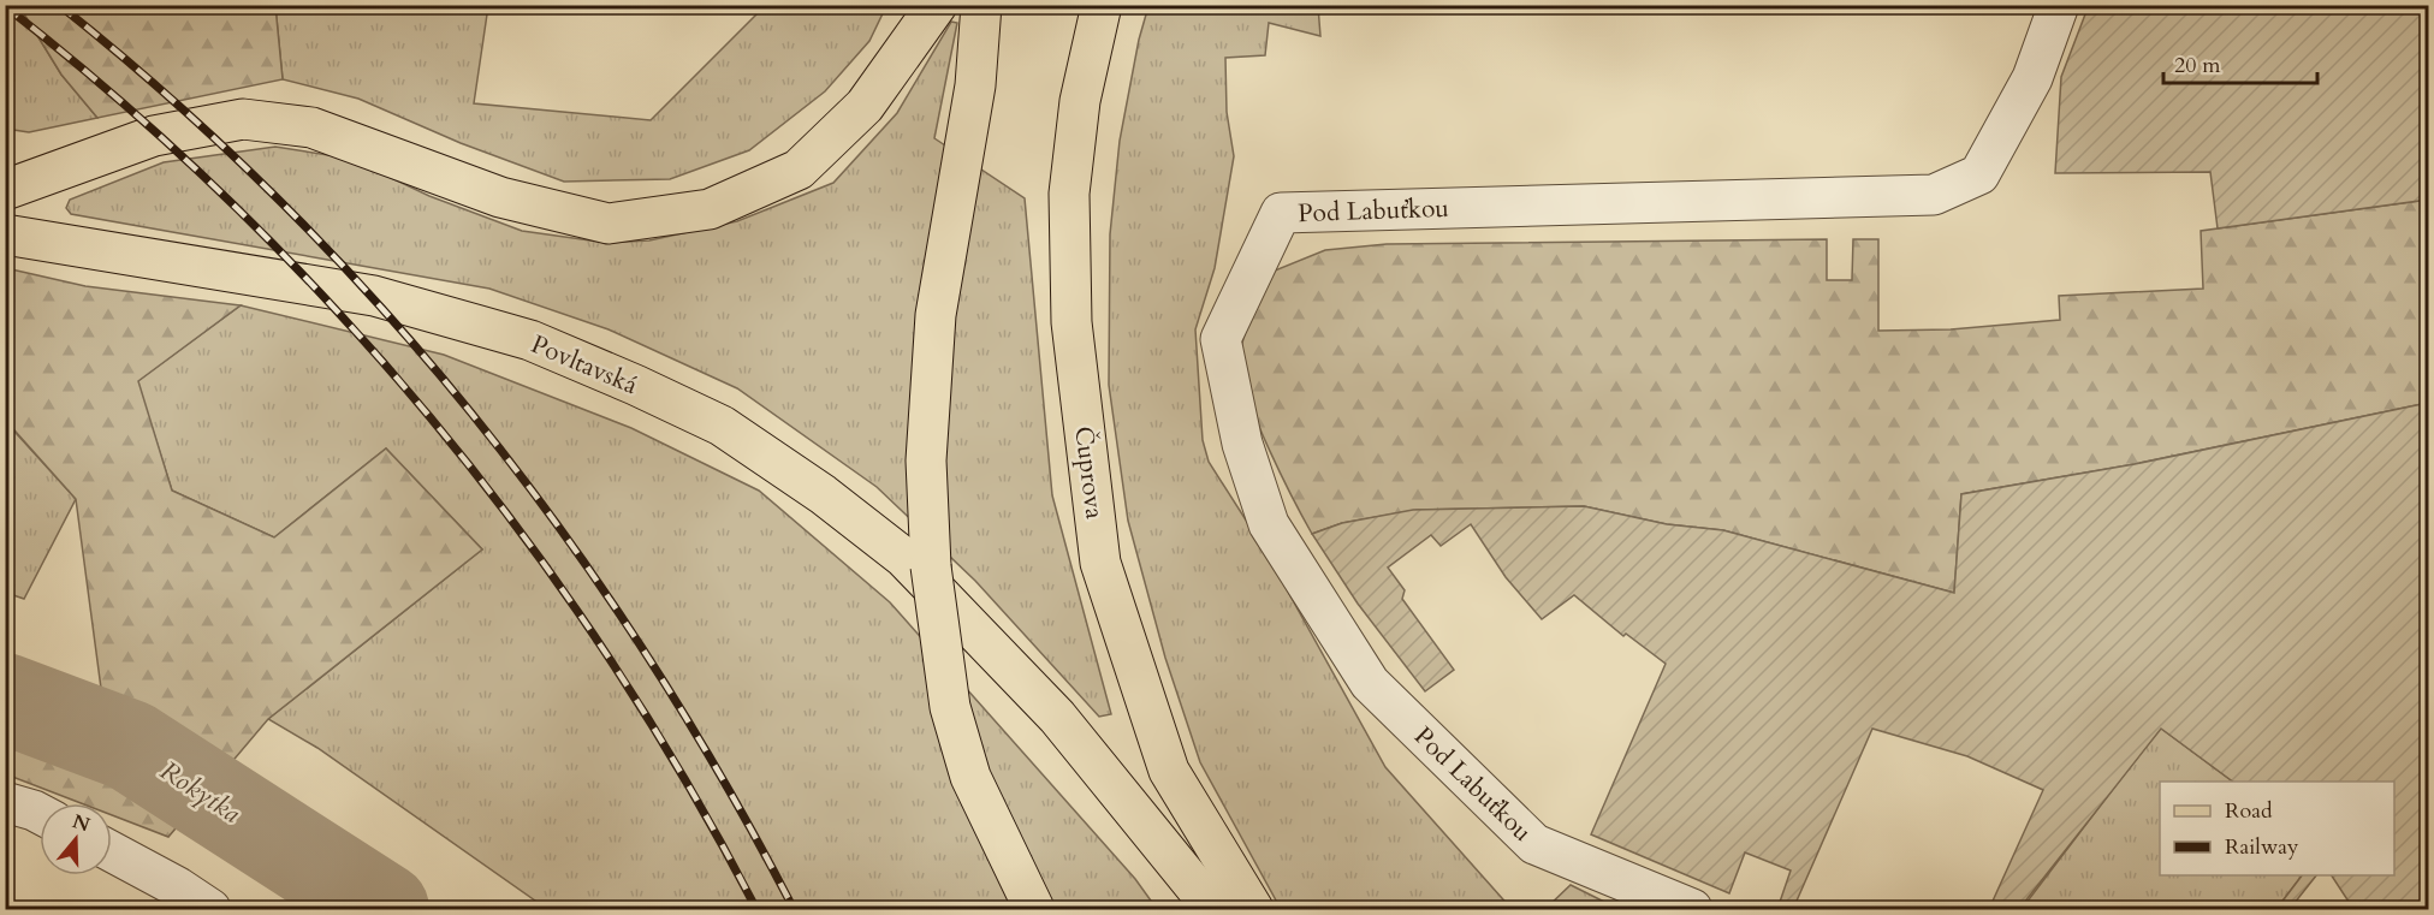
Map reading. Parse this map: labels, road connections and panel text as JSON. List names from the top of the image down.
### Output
{
  "streets": {
    "main road": ["Povltavská", "Čuprova"],
    "street": ["Pod Labuťkou"]
  },
  "water": ["Rokytka"],
  "legend": ["Road", "Railway"],
  "scale_bar": "20 m",
  "north": "top"
}
